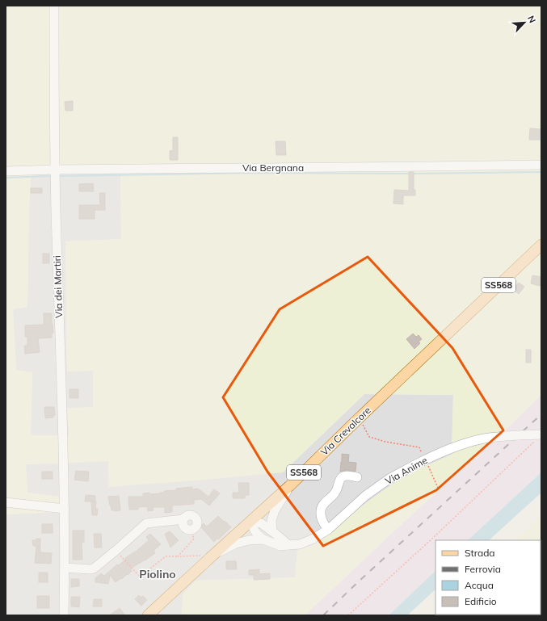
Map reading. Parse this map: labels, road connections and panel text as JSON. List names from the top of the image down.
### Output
{
  "streets": {
    "main road": ["SS568", "Via Crevalcore"],
    "street": ["Via Bergnana", "Via dei Martiri", "Via Anime"]
  },
  "crossings": [
    ["Via Bergnana", "Via dei Martiri"]
  ],
  "districts": ["Piolino"],
  "legend": [
    "Strada",
    "Ferrovia",
    "Acqua",
    "Edificio"
  ],
  "north": "top right"
}
